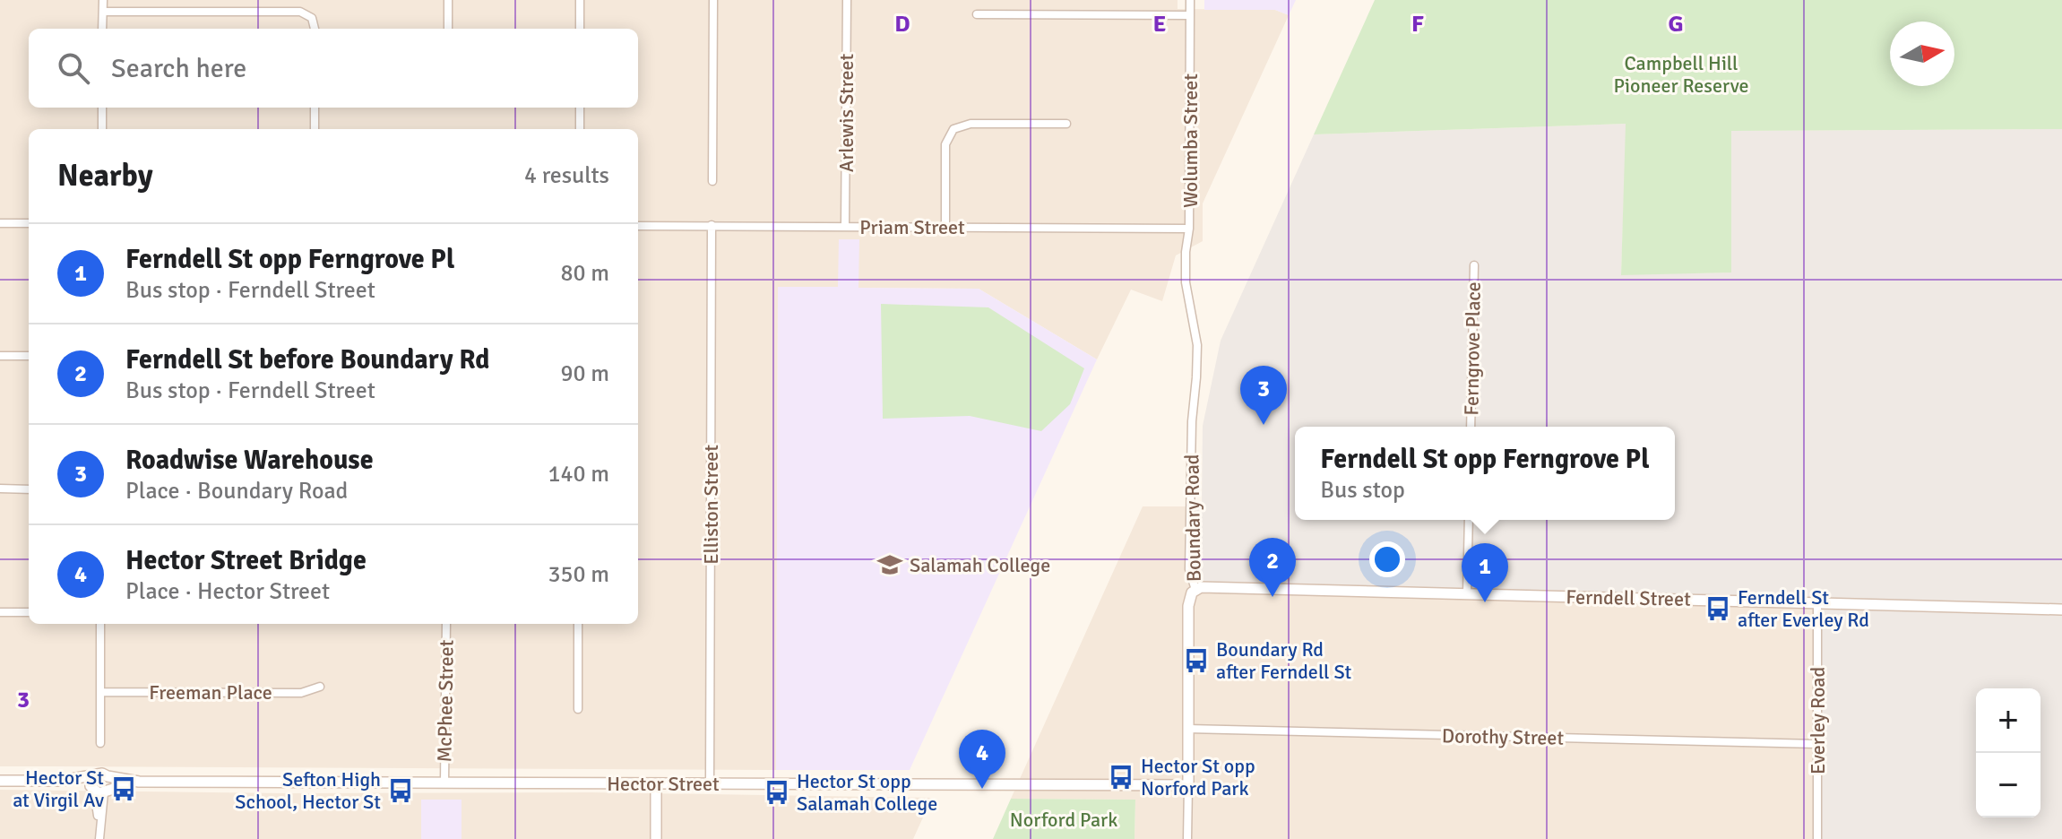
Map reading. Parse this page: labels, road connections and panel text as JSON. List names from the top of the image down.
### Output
{
  "streets": {
    "main road": ["Boundary Road", "Ferndell Street", "Hector Street"],
    "street": [
      "Arlewis Street",
      "Wolumba Street",
      "Priam Street",
      "Ferngrove Place",
      "Elliston Street",
      "Freeman Place",
      "McPhee Street",
      "Everley Road",
      "Dorothy Street"
    ]
  },
  "crossings": [
    ["Arlewis Street", "Priam Street"],
    ["Wolumba Street", "Priam Street"],
    ["Wolumba Street", "Boundary Road"],
    ["Priam Street", "Elliston Street"],
    ["Elliston Street", "Hector Street"],
    ["Boundary Road", "Ferndell Street"],
    ["Boundary Road", "Dorothy Street"],
    ["Boundary Road", "Hector Street"],
    ["Ferndell Street", "Everley Road"],
    ["McPhee Street", "Hector Street"],
    ["Everley Road", "Dorothy Street"]
  ],
  "parks": ["Campbell Hill Pioneer Reserve", "Norford Park"],
  "places": {
    "school or university": ["Salamah College"],
    "bus stop": [
      "Ferndell St after Everley Rd",
      "Boundary Rd after Ferndell St",
      "Hector St opp Norford Park",
      "Hector St at Virgil Av",
      "Sefton High School, Hector St",
      "Hector St opp Salamah College"
    ]
  },
  "north": "right",
  "page": {
    "search": "Search here",
    "heading": ["Nearby", "4 results"],
    "list": [
      {
        "mark": "1",
        "name": "Ferndell St opp Ferngrove Pl",
        "note": "Bus stop · Ferndell Street",
        "value": "80 m"
      },
      {
        "mark": "2",
        "name": "Ferndell St before Boundary Rd",
        "note": "Bus stop · Ferndell Street",
        "value": "90 m"
      },
      {
        "mark": "3",
        "name": "Roadwise Warehouse",
        "note": "Place · Boundary Road",
        "value": "140 m"
      },
      {
        "mark": "4",
        "name": "Hector Street Bridge",
        "note": "Place · Hector Street",
        "value": "350 m"
      }
    ],
    "pins": [
      "3",
      "2",
      "1",
      "4"
    ],
    "popup": ["Ferndell St opp Ferngrove Pl", "Bus stop"],
    "map_buttons": ["+", "−"]
  },
  "grid": {
    "columns": [
      "D",
      "E",
      "F",
      "G"
    ],
    "rows": ["3"]
  }
}
